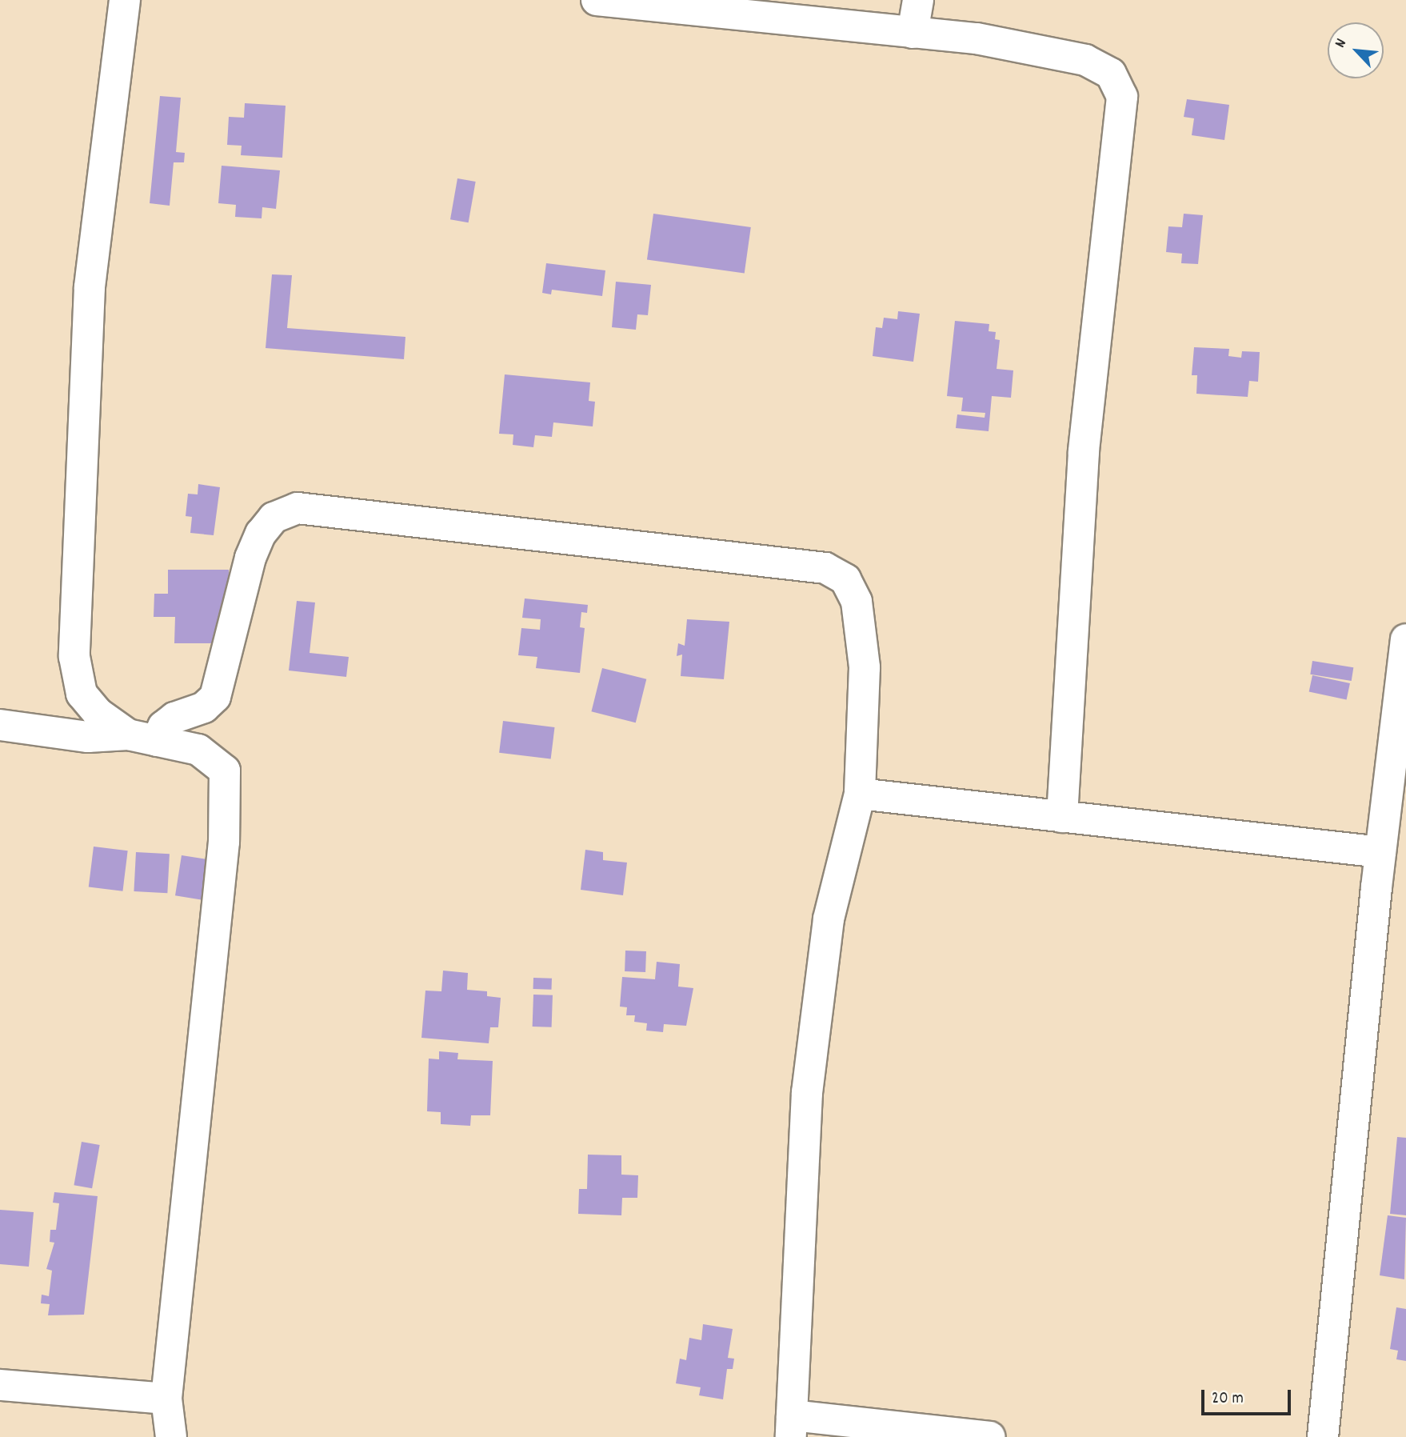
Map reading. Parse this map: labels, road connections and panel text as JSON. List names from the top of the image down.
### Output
{
  "scale_bar": "20 m",
  "north": "top left"
}
